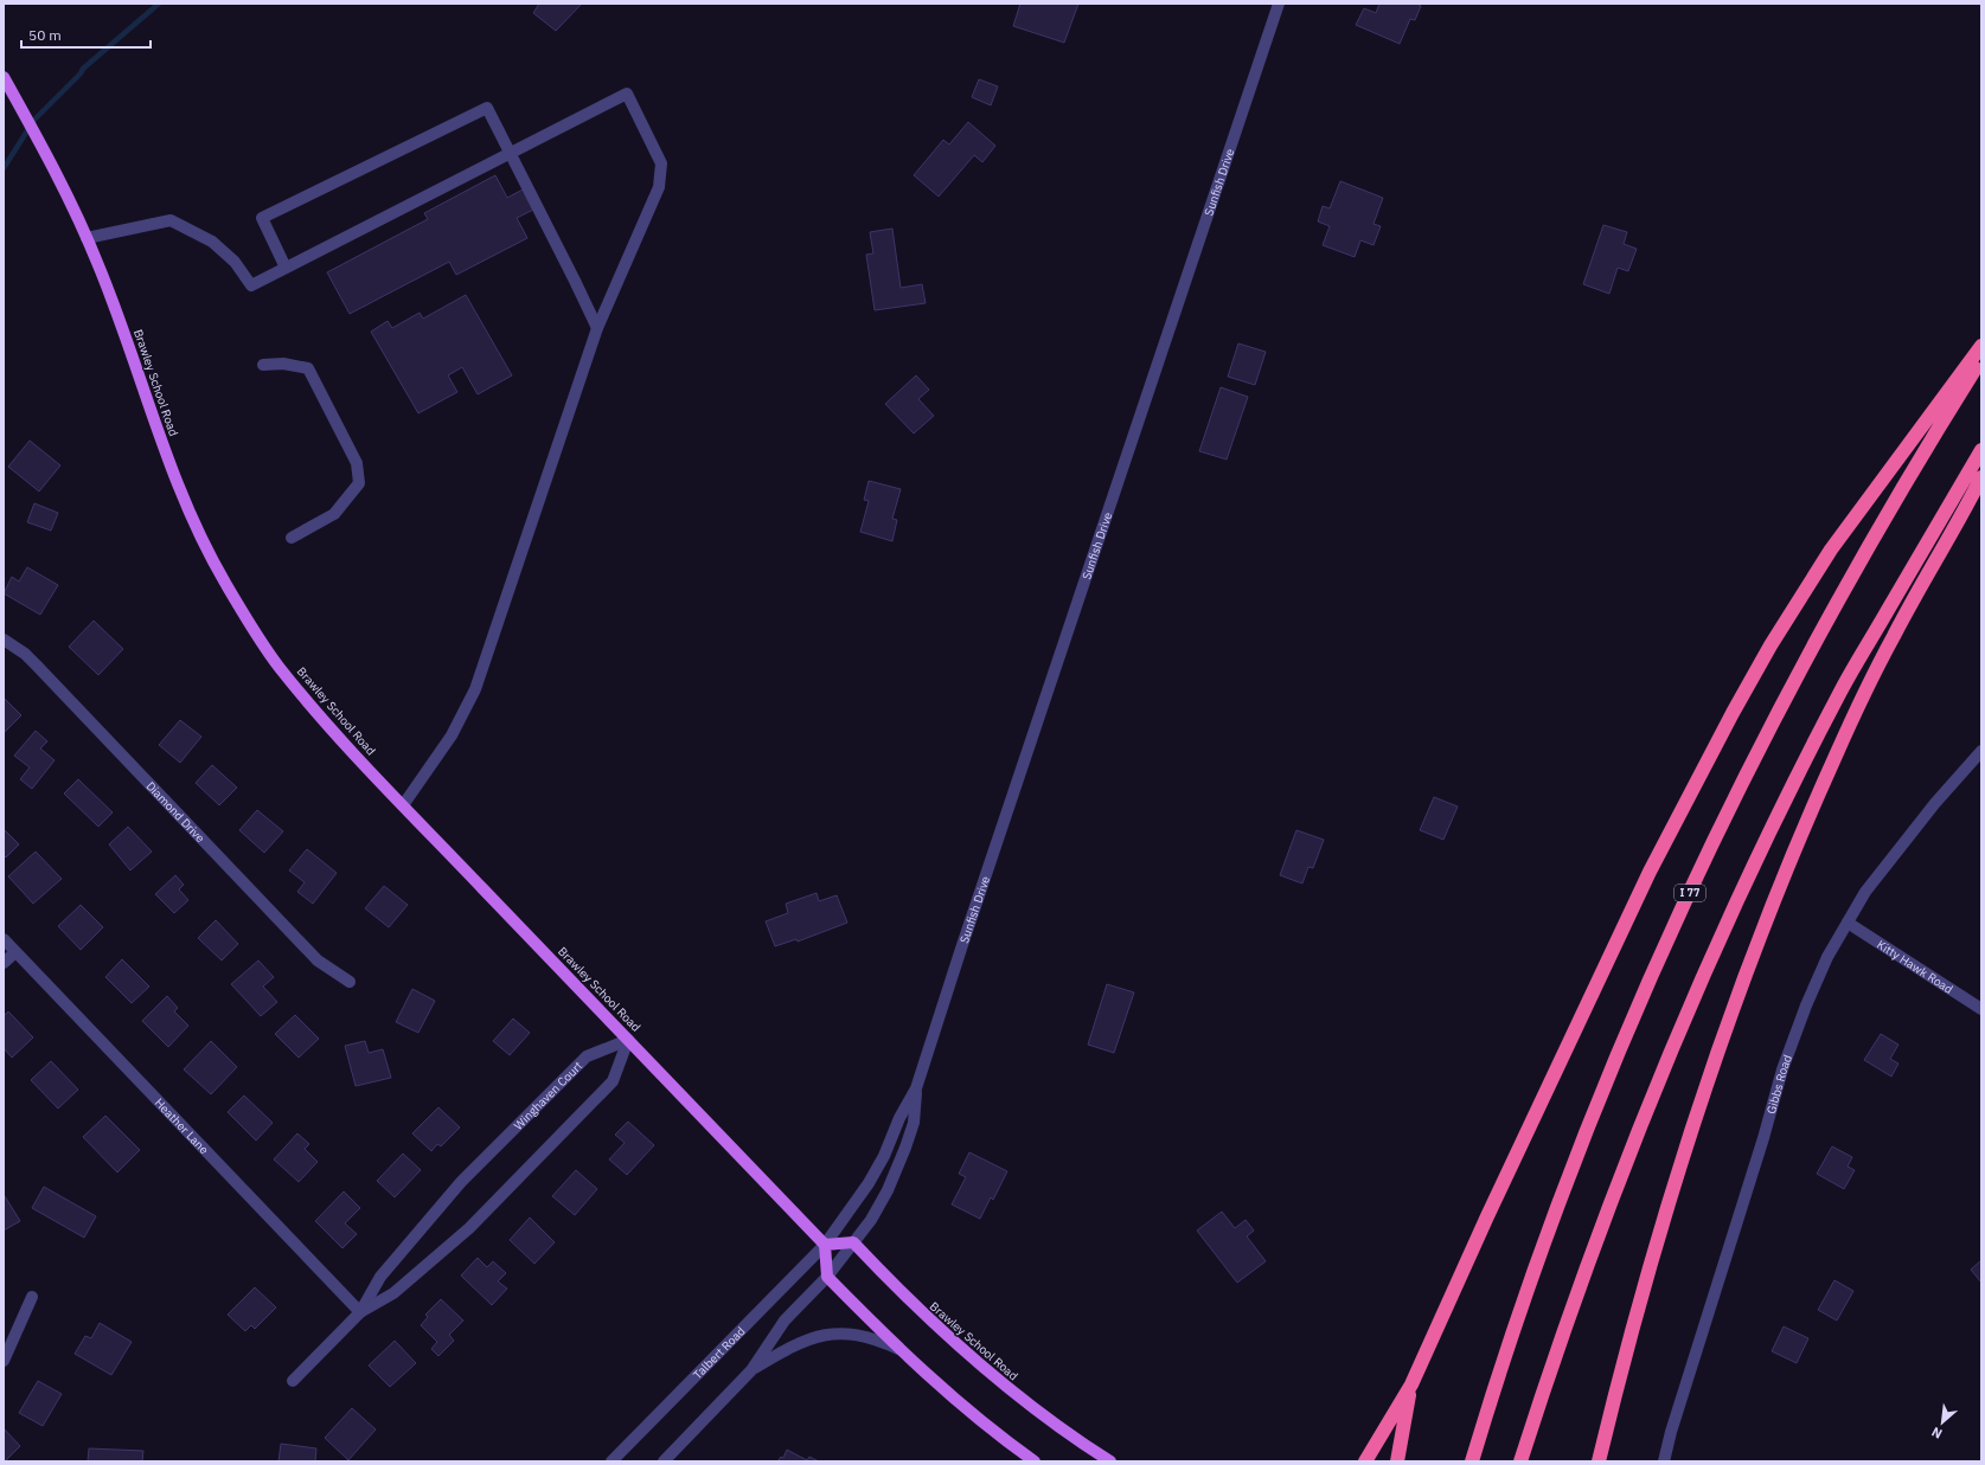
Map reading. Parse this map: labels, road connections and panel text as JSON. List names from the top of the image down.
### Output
{
  "streets": {
    "highway": ["I 77"],
    "main road": ["Brawley School Road"],
    "street": [
      "Sunfish Drive",
      "Diamond Drive",
      "Kitty Hawk Road",
      "Gibbs Road",
      "Winghaven Court",
      "Heather Lane",
      "Talbert Road"
    ]
  },
  "crossings": [
    ["Sunfish Drive", "Brawley School Road"],
    ["Sunfish Drive", "Talbert Road"],
    ["Brawley School Road", "Winghaven Court"],
    ["Brawley School Road", "Talbert Road"],
    ["Kitty Hawk Road", "Gibbs Road"],
    ["Winghaven Court", "Heather Lane"]
  ],
  "scale_bar": "50 m",
  "north": "bottom left"
}
